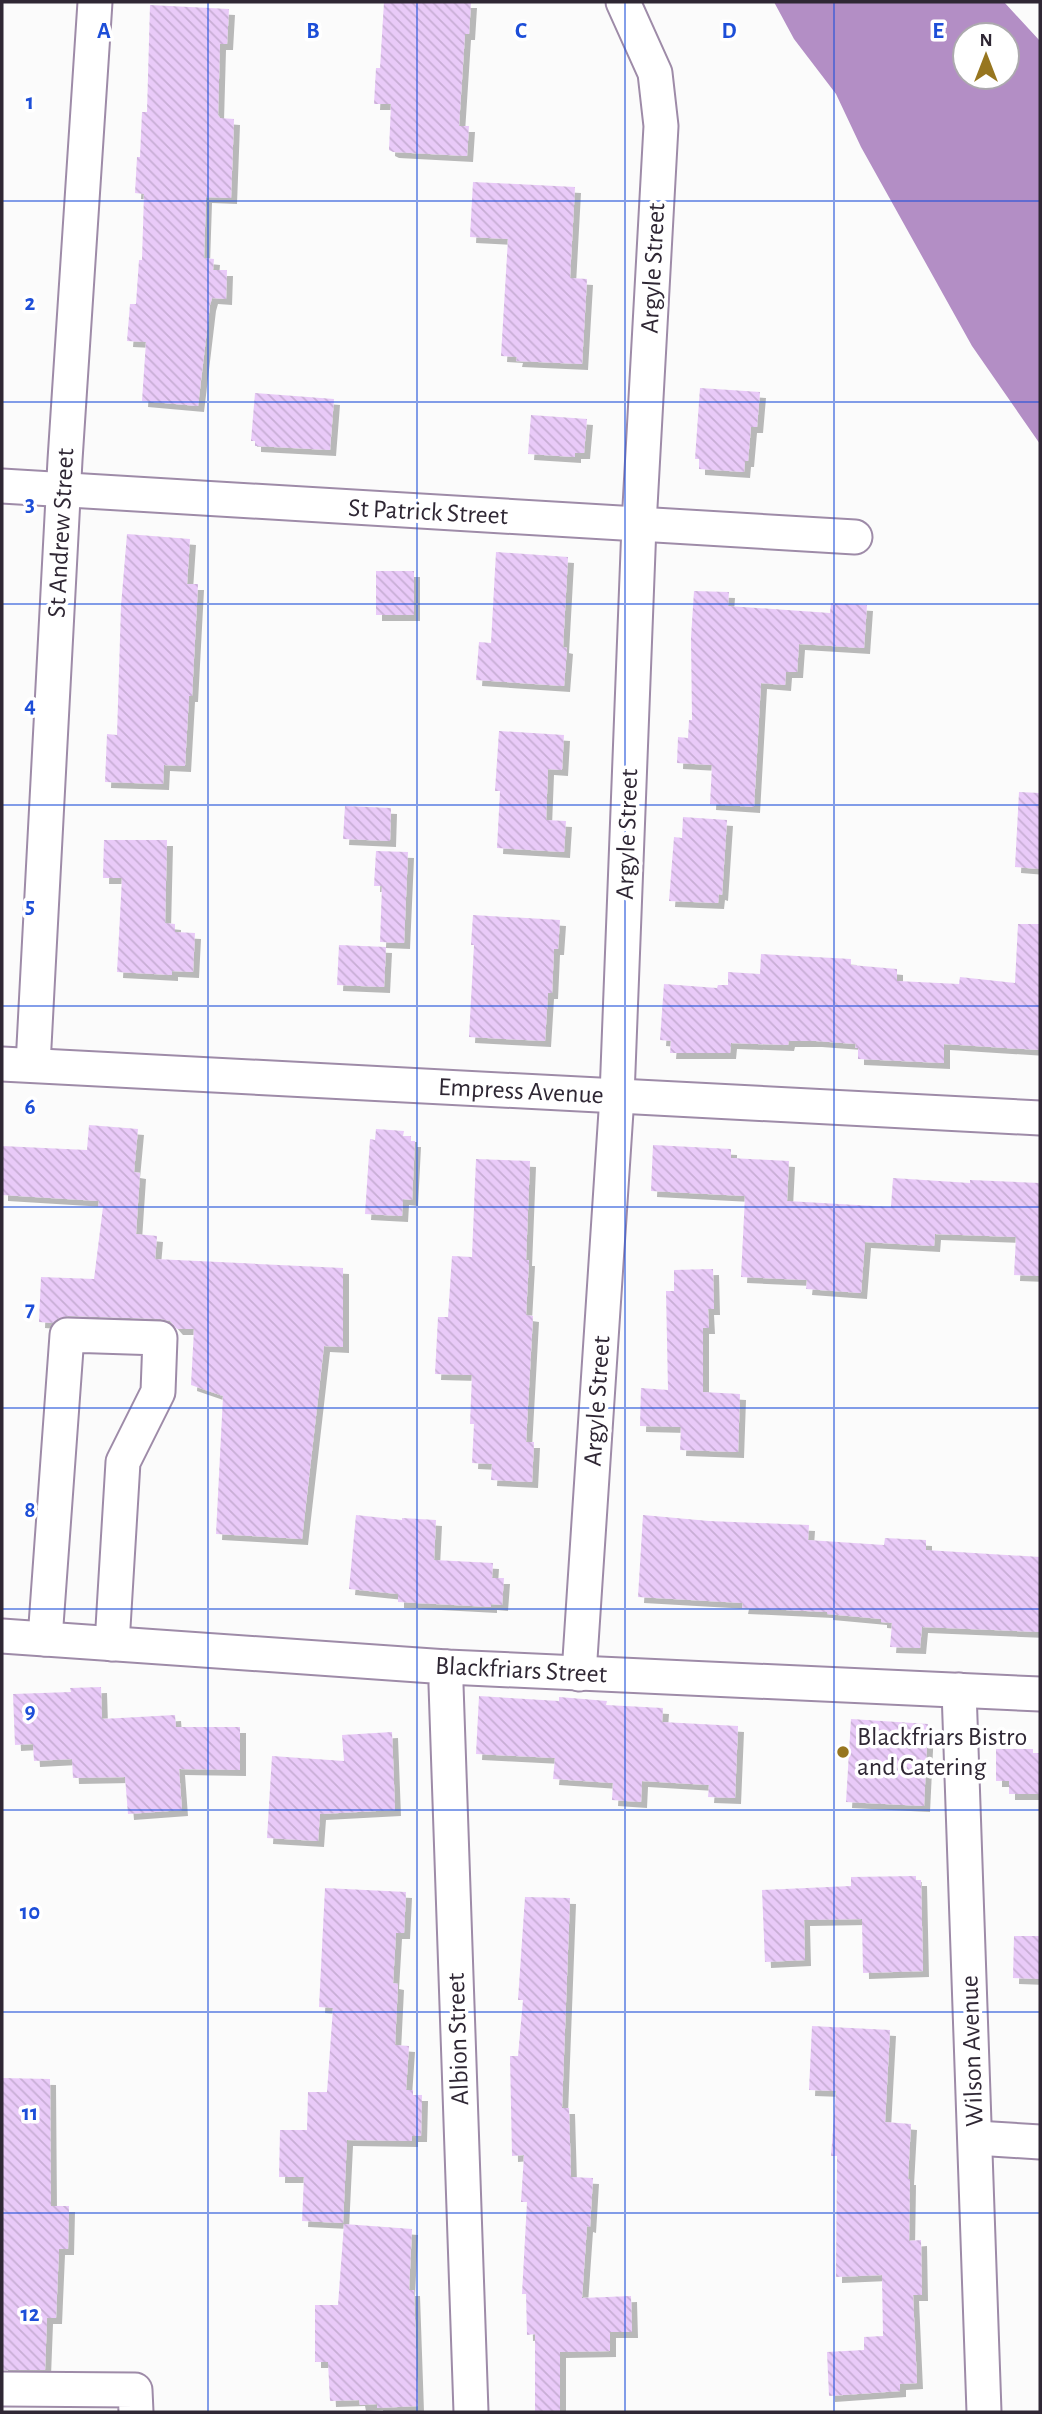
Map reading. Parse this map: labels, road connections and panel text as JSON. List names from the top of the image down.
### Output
{
  "streets": {
    "street": [
      "Argyle Street",
      "St Patrick Street",
      "St Andrew Street",
      "Empress Avenue",
      "Blackfriars Street",
      "Albion Street",
      "Wilson Avenue"
    ]
  },
  "crossings": [
    ["Argyle Street", "St Patrick Street"],
    ["Argyle Street", "Empress Avenue"],
    ["Argyle Street", "Blackfriars Street"],
    ["St Patrick Street", "St Andrew Street"],
    ["St Andrew Street", "Empress Avenue"],
    ["Blackfriars Street", "Albion Street"],
    ["Blackfriars Street", "Wilson Avenue"]
  ],
  "places": ["Blackfriars Bistro and Catering"],
  "north": "top",
  "grid": {
    "columns": [
      "A",
      "B",
      "C",
      "D",
      "E"
    ],
    "rows": [
      "1",
      "2",
      "3",
      "4",
      "5",
      "6",
      "7",
      "8",
      "9",
      "10",
      "11",
      "12"
    ]
  }
}
